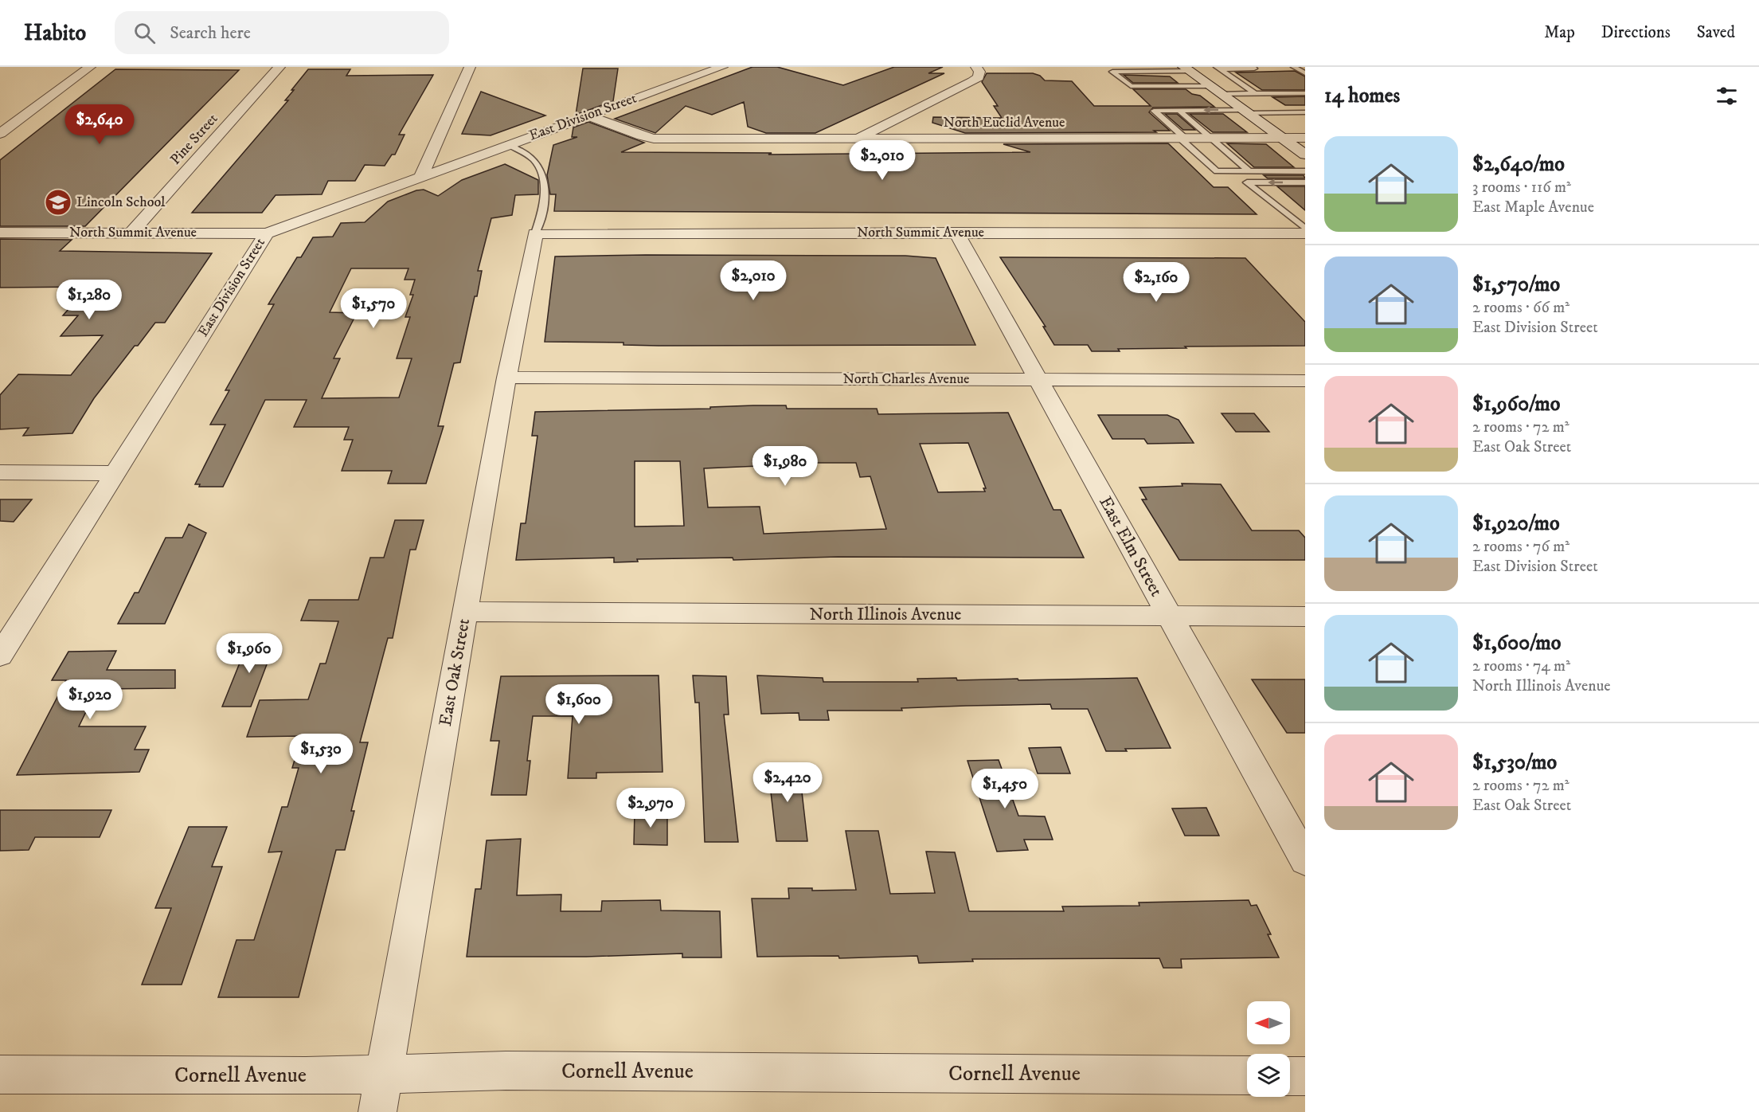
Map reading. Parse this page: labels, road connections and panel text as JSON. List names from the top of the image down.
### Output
{
  "streets": {
    "street": [
      "East Division Street",
      "North Euclid Avenue",
      "Pine Street",
      "North Summit Avenue",
      "North Charles Avenue",
      "East Elm Street",
      "North Illinois Avenue",
      "East Oak Street",
      "Cornell Avenue"
    ]
  },
  "crossings": [
    ["East Division Street", "North Euclid Avenue"],
    ["East Division Street", "North Summit Avenue"],
    ["Pine Street", "North Summit Avenue"],
    ["North Summit Avenue", "East Elm Street"],
    ["North Summit Avenue", "East Oak Street"],
    ["North Charles Avenue", "East Elm Street"],
    ["North Charles Avenue", "East Oak Street"],
    ["East Elm Street", "North Illinois Avenue"],
    ["North Illinois Avenue", "East Oak Street"],
    ["East Oak Street", "Cornell Avenue"]
  ],
  "places": {
    "school or university": ["Lincoln School"]
  },
  "north": "left",
  "page": {
    "header": "Habito",
    "search": "Search here",
    "nav": ["Map", "Directions", "Saved"],
    "heading": "14 homes",
    "price": [
      "$2,640",
      "$2,010",
      "$2,010",
      "$2,160",
      "$1,280",
      "$1,570",
      "$1,980",
      "$1,960",
      "$1,920",
      "$1,600",
      "$1,530",
      "$2,420",
      "$1,450",
      "$2,970"
    ],
    "list": [
      {
        "name": "$2,640/mo",
        "note": "3 rooms · 116 m² · East Maple Avenue"
      },
      {
        "name": "$1,570/mo",
        "note": "2 rooms · 66 m² · East Division Street"
      },
      {
        "name": "$1,960/mo",
        "note": "2 rooms · 72 m² · East Oak Street"
      },
      {
        "name": "$1,920/mo",
        "note": "2 rooms · 76 m² · East Division Street"
      },
      {
        "name": "$1,600/mo",
        "note": "2 rooms · 74 m² · North Illinois Avenue"
      },
      {
        "name": "$1,530/mo",
        "note": "2 rooms · 72 m² · East Oak Street"
      }
    ]
  }
}
